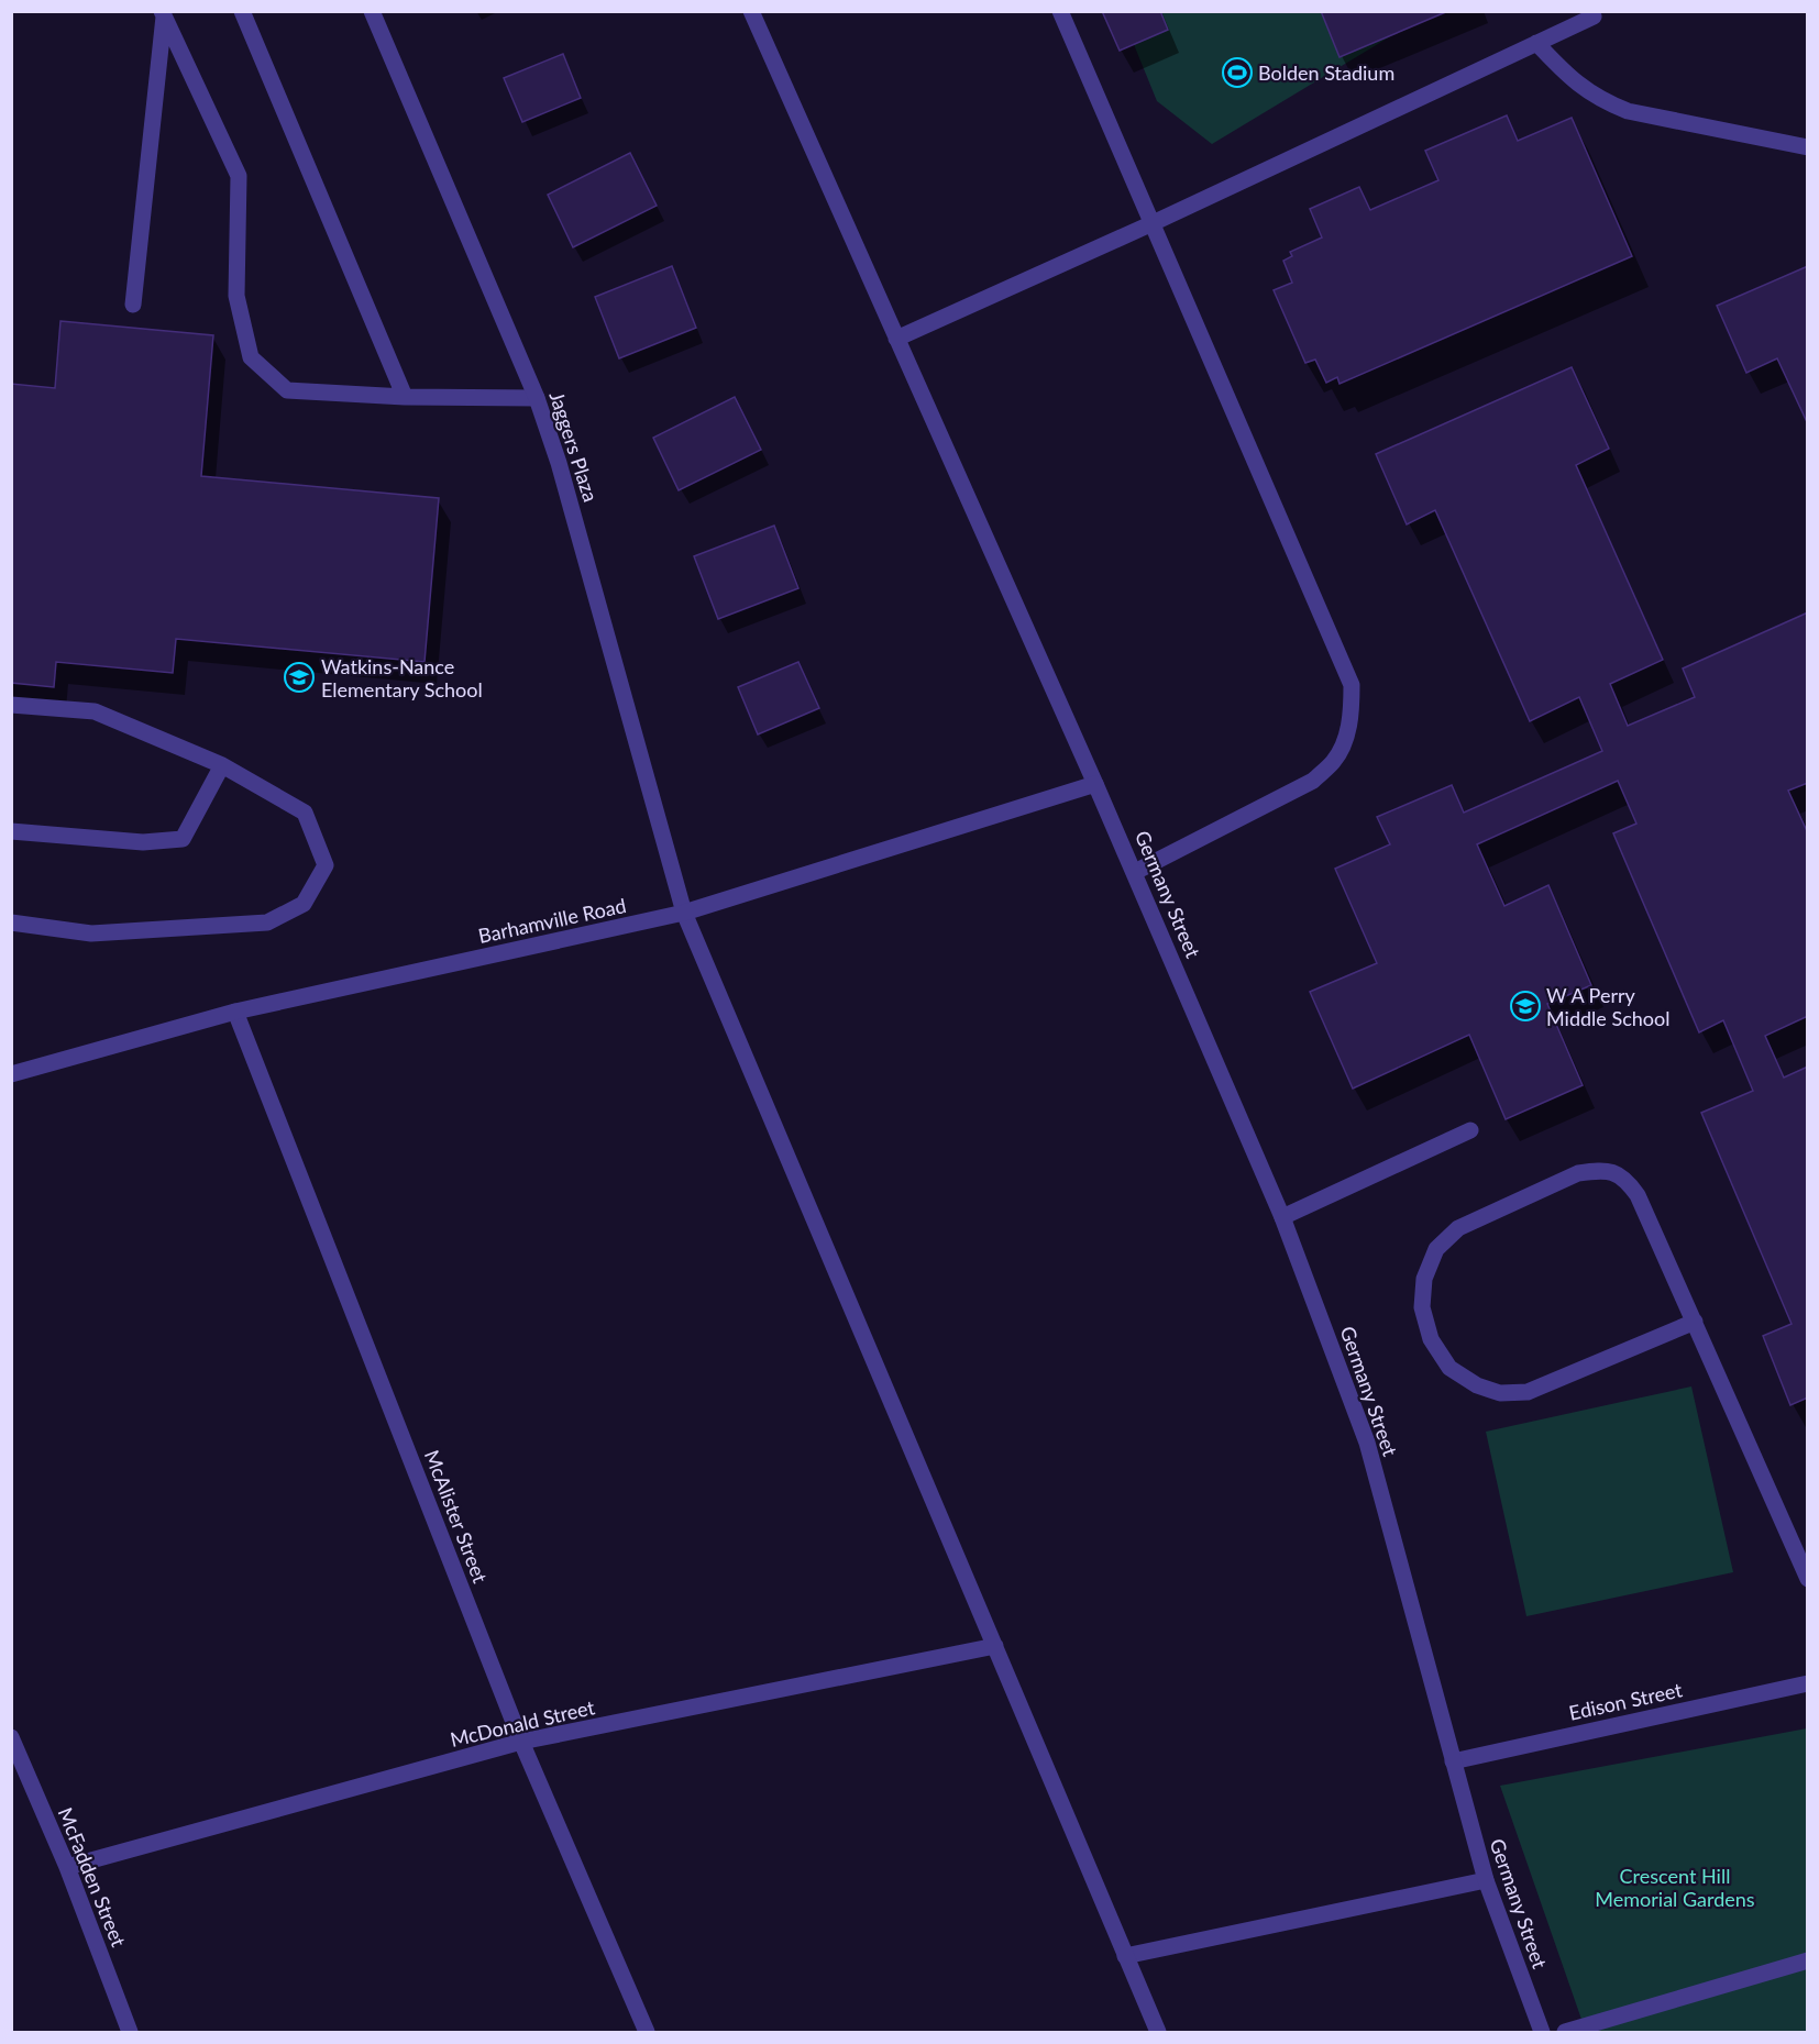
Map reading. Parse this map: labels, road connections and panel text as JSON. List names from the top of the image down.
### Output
{
  "streets": {
    "street": [
      "Jaggers Plaza",
      "Germany Street",
      "Barhamville Road",
      "McAlister Street",
      "Edison Street",
      "McDonald Street",
      "McFadden Street"
    ]
  },
  "crossings": [
    ["Jaggers Plaza", "Barhamville Road"],
    ["Germany Street", "Barhamville Road"],
    ["Germany Street", "Edison Street"],
    ["Barhamville Road", "McAlister Street"],
    ["McAlister Street", "McDonald Street"],
    ["McDonald Street", "McFadden Street"]
  ],
  "parks": ["Crescent Hill Memorial Gardens"],
  "places": {
    "sports": ["Bolden Stadium"],
    "school or university": ["Watkins-Nance Elementary School", "W A Perry Middle School"]
  }
}
